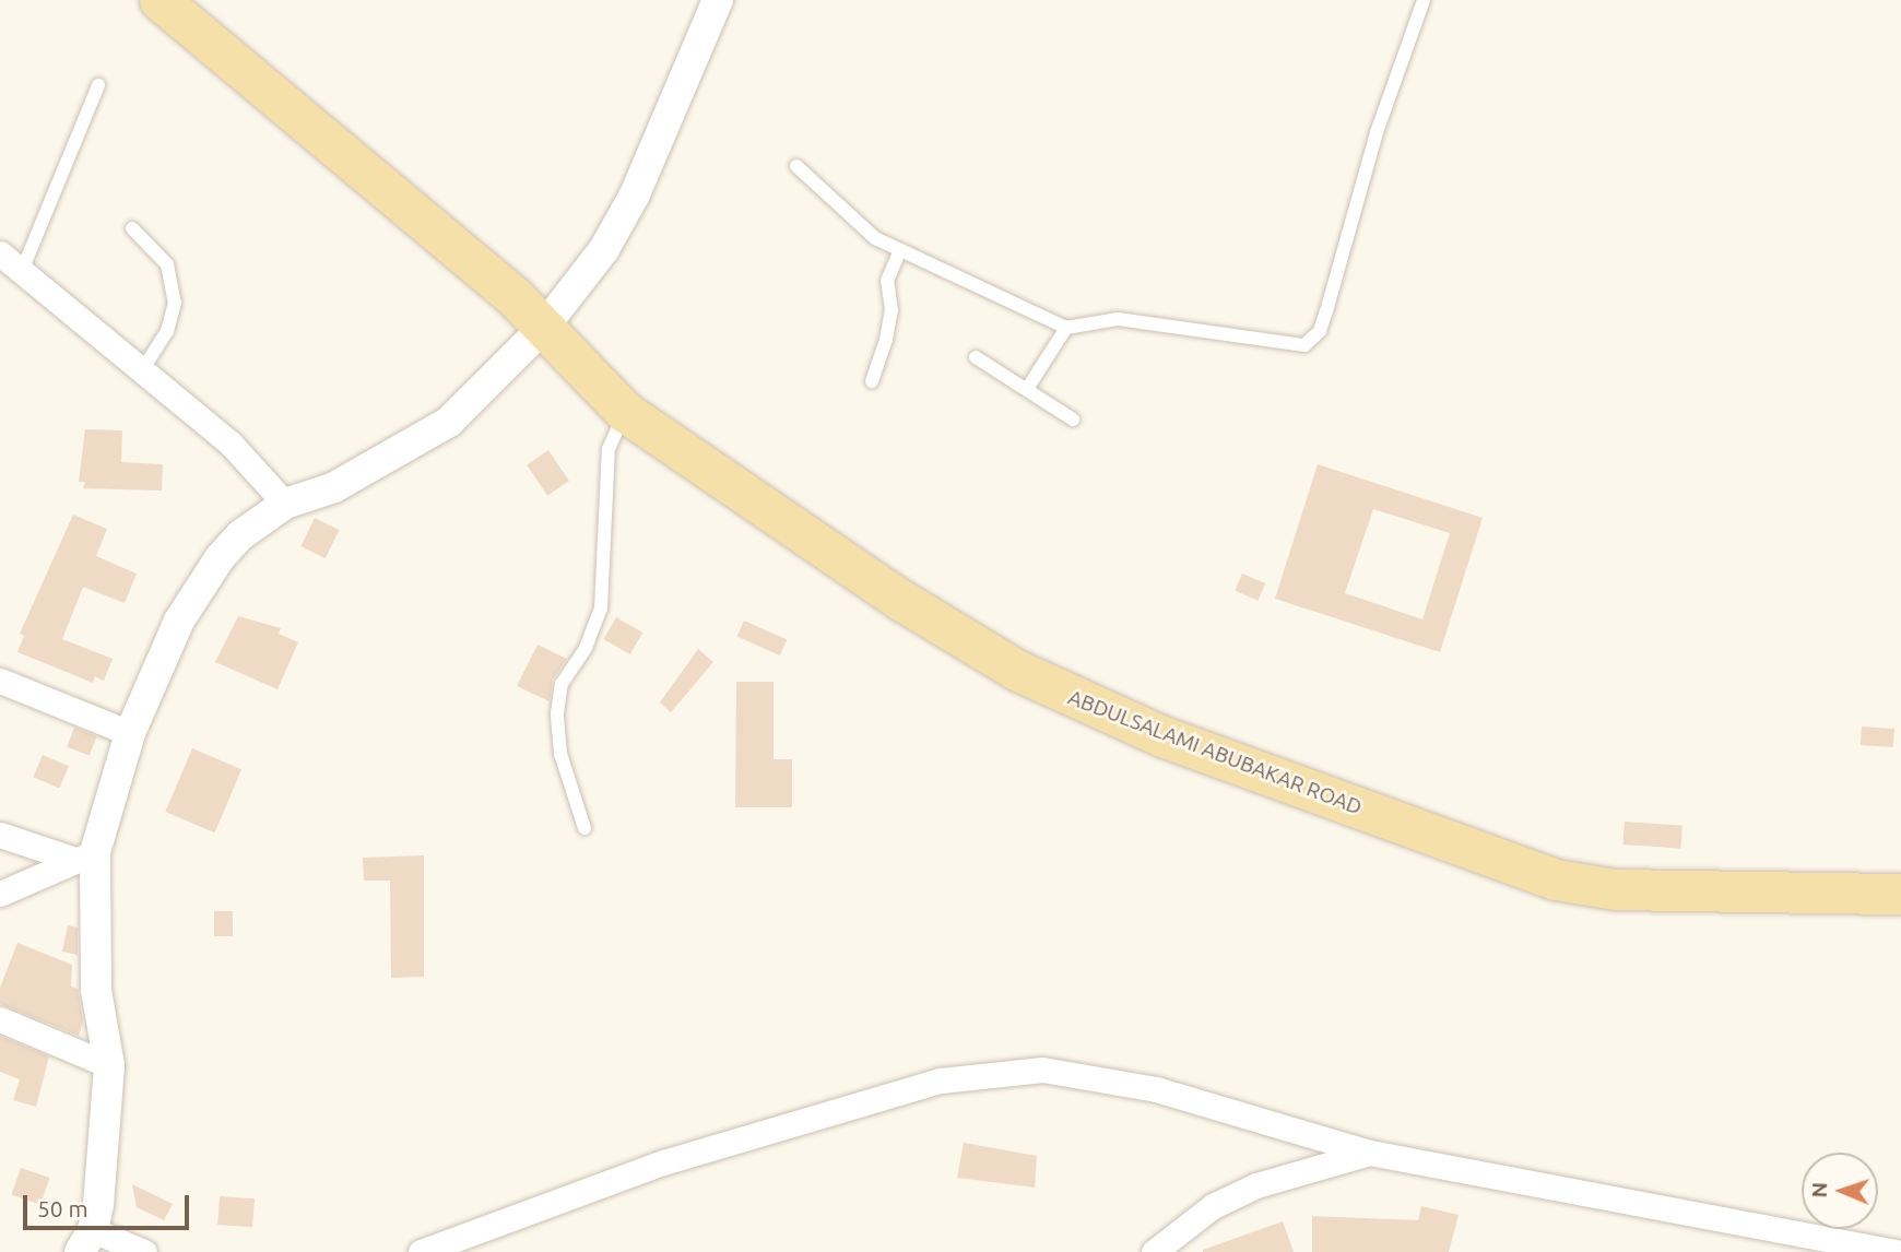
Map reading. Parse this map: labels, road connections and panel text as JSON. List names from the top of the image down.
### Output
{
  "streets": {
    "main road": ["ABDULSALAMI ABUBAKAR ROAD"]
  },
  "scale_bar": "50 m",
  "north": "left"
}
